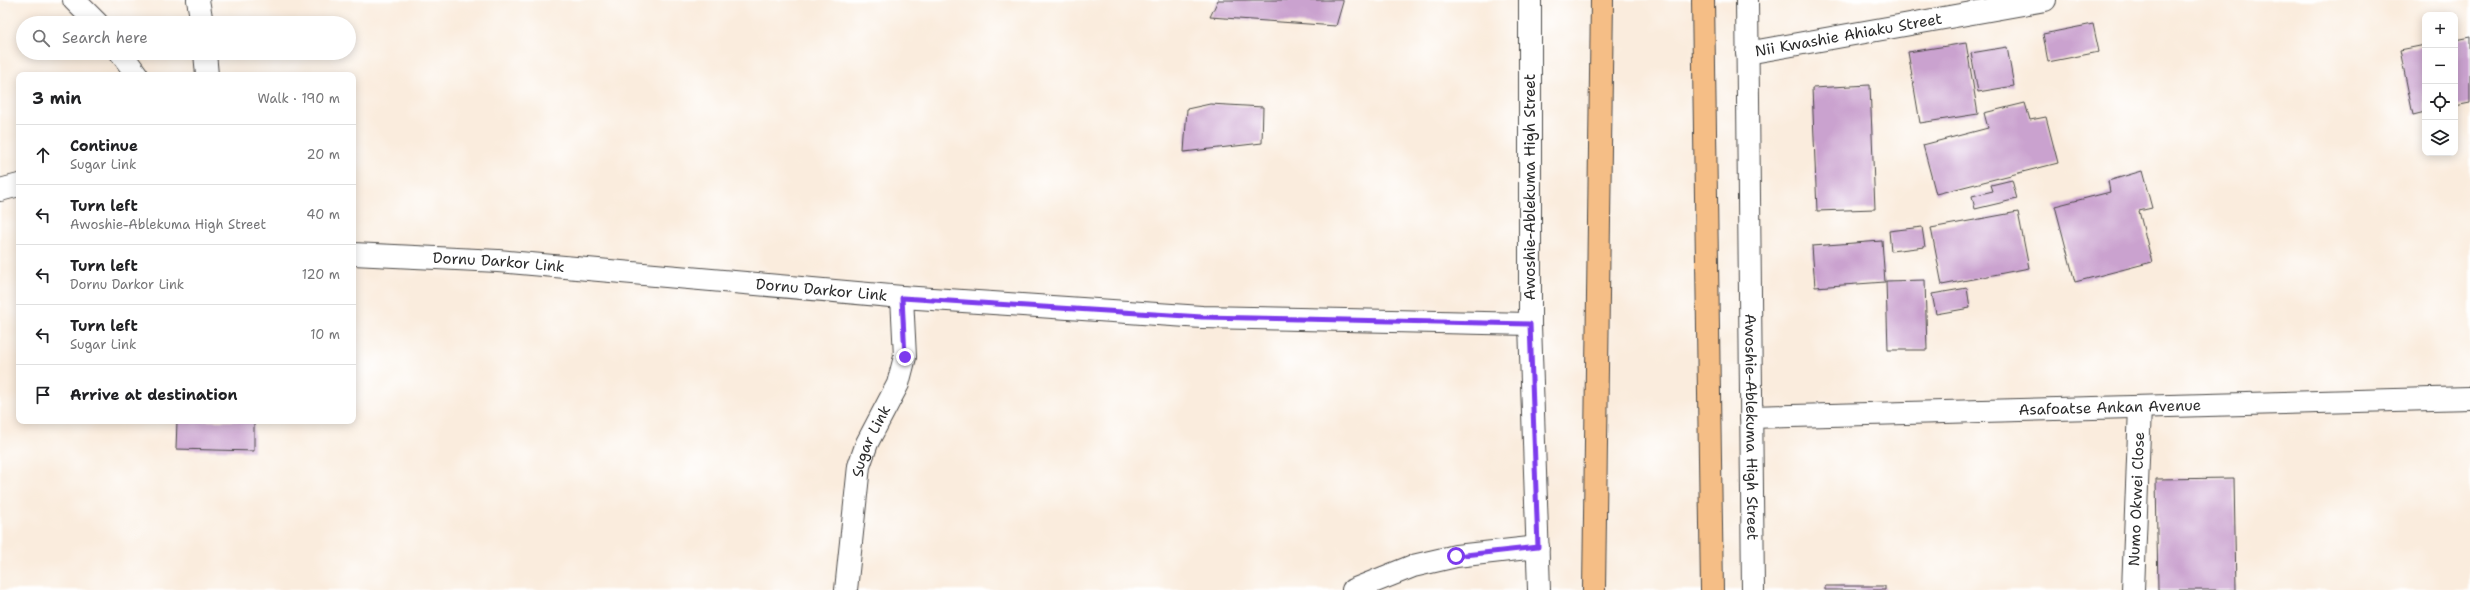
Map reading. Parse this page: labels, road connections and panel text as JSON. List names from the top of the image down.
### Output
{
  "streets": {
    "street": [
      "Nii Kwashie Ahiaku Street",
      "Awoshie-Ablekuma High Street",
      "Dornu Darkor Link",
      "Asafoatse Ankan Avenue",
      "Sugar Link",
      "Numo Okwei Close"
    ]
  },
  "crossings": [
    ["Nii Kwashie Ahiaku Street", "Awoshie-Ablekuma High Street"],
    ["Awoshie-Ablekuma High Street", "Dornu Darkor Link"],
    ["Awoshie-Ablekuma High Street", "Asafoatse Ankan Avenue"],
    ["Dornu Darkor Link", "Sugar Link"],
    ["Asafoatse Ankan Avenue", "Numo Okwei Close"]
  ],
  "page": {
    "map_buttons": ["+", "−"],
    "search": "Search here",
    "heading": ["3 min", "Walk · 190 m"],
    "list": [
      ["Continue", "Sugar Link", "20 m"],
      ["Turn left", "Awoshie-Ablekuma High Street", "40 m"],
      ["Turn left", "Dornu Darkor Link", "120 m"],
      ["Turn left", "Sugar Link", "10 m"],
      "Arrive at destination"
    ]
  }
}
